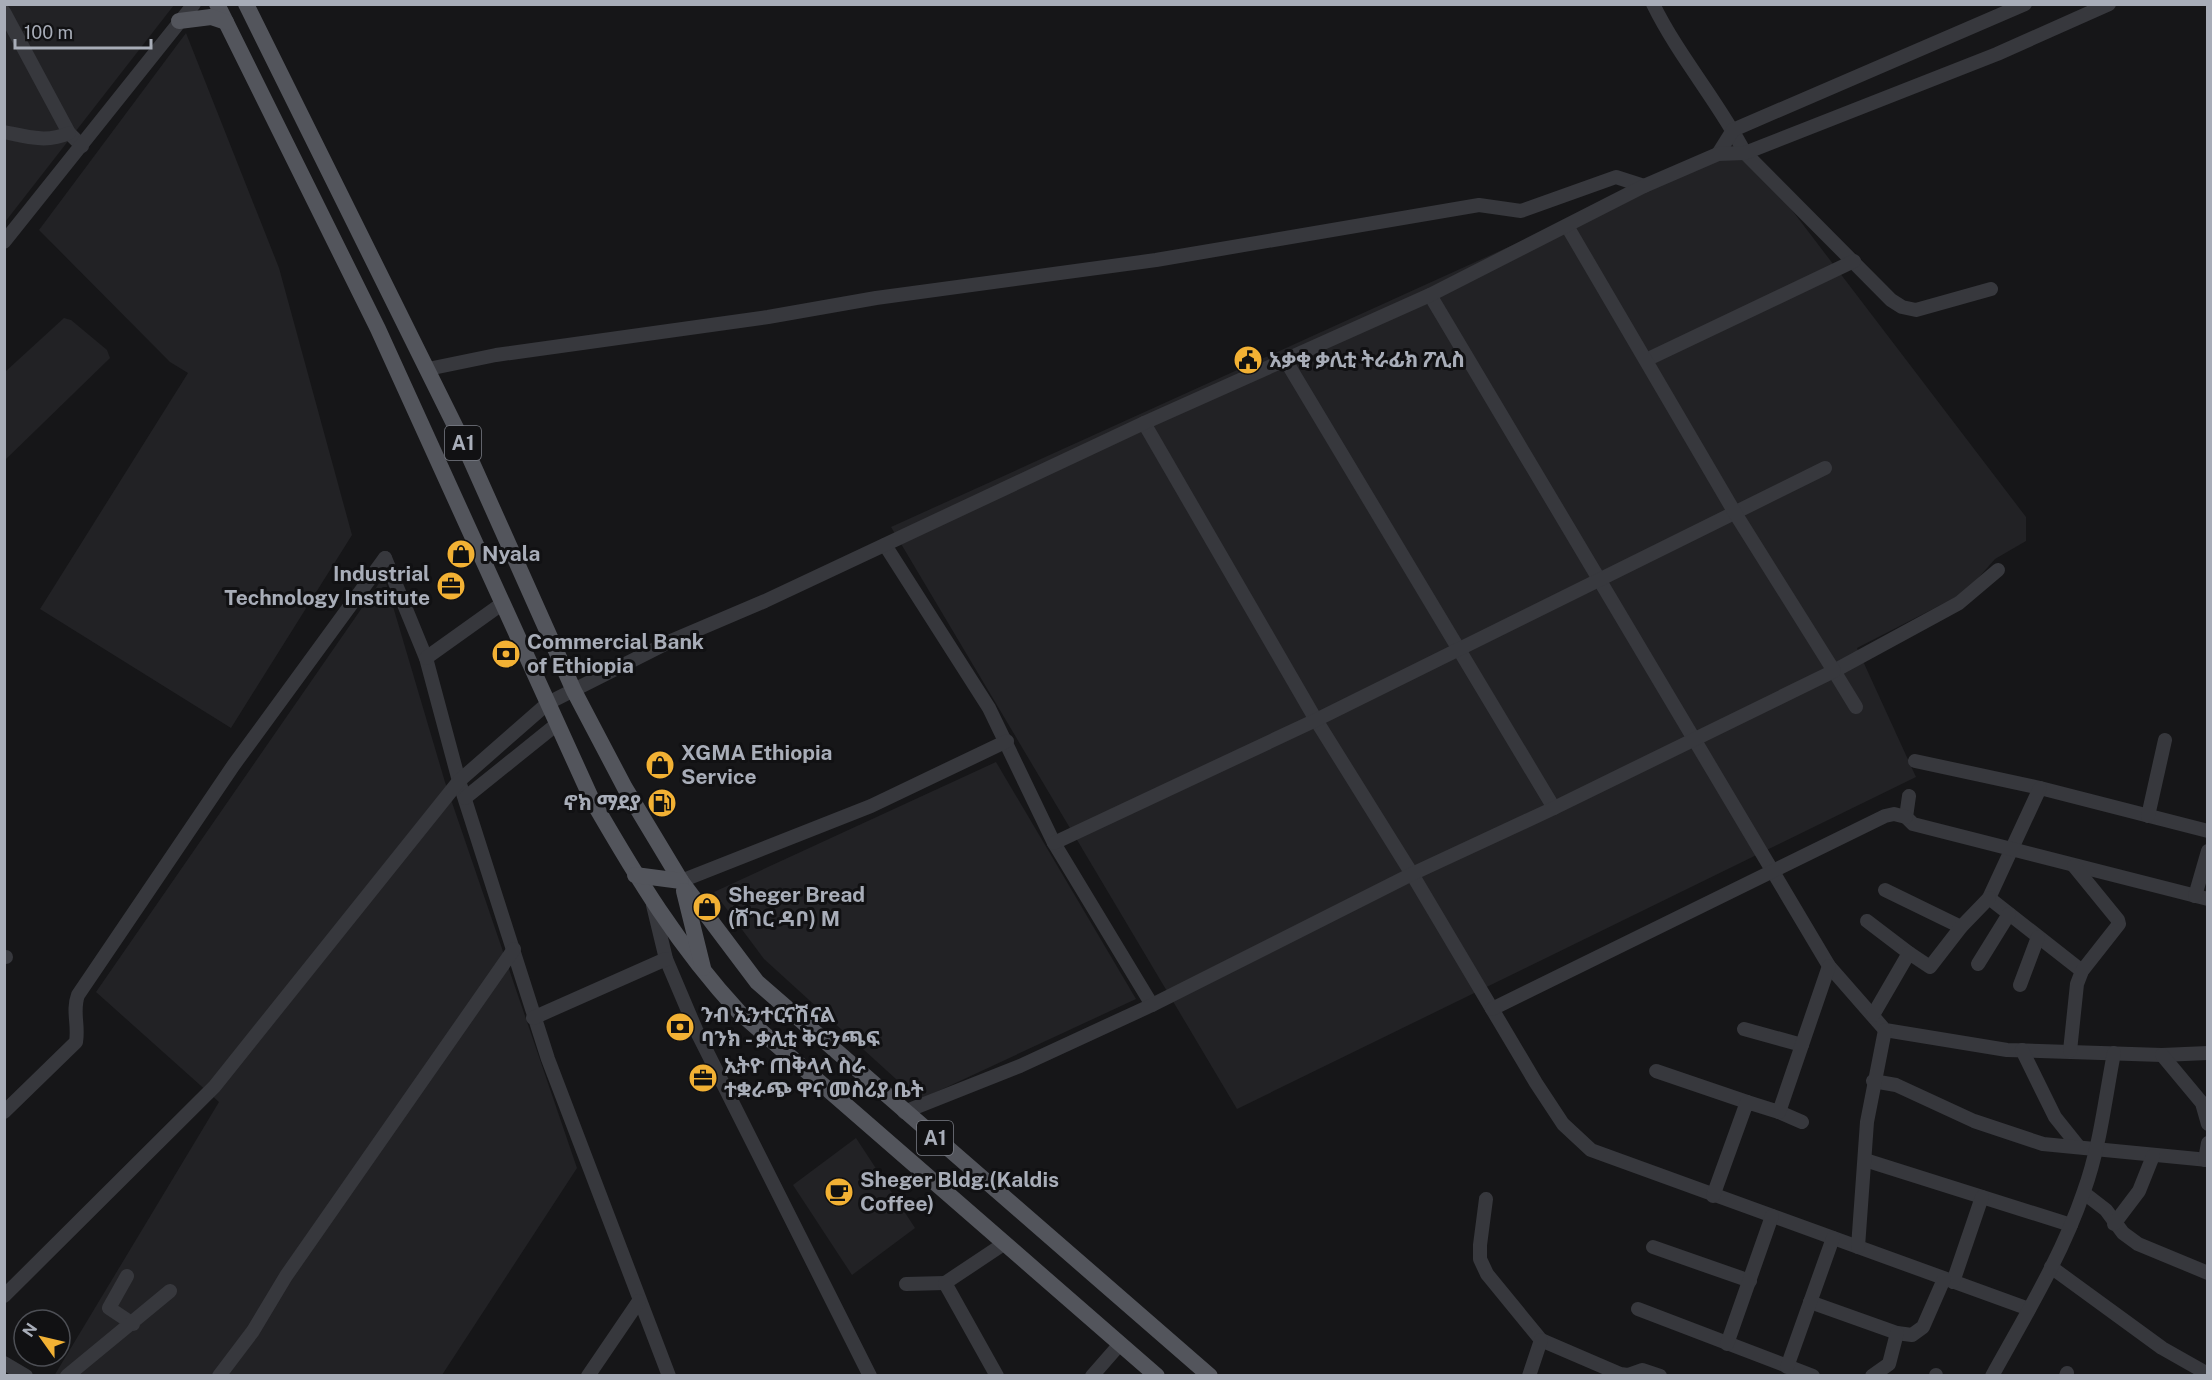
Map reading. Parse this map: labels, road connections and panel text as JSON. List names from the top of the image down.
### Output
{
  "streets": {
    "main road": ["A1"]
  },
  "places": {
    "public building": ["አቃቂ ቃሊቲ ትራፊክ ፖሊስ"],
    "shop": ["Nyala", "XGMA Ethiopia Service", "Sheger Bread (ሸገር ዳቦ) M"],
    "office": ["Industrial Technology Institute", "ኢትዮ ጠቅላላ ስራ ተቋራጭ ዋና መስሪያ ቤት"],
    "bank": ["Commercial Bank of Ethiopia", "ንብ ኢንተርናሽናል ባንክ - ቃሊቲ ቅርንጫፍ"],
    "fuel station": ["ኖክ ማደያ"],
    "cafe": ["Sheger Bldg.(Kaldis Coffee)"]
  },
  "scale_bar": "100 m",
  "north": "top left"
}
